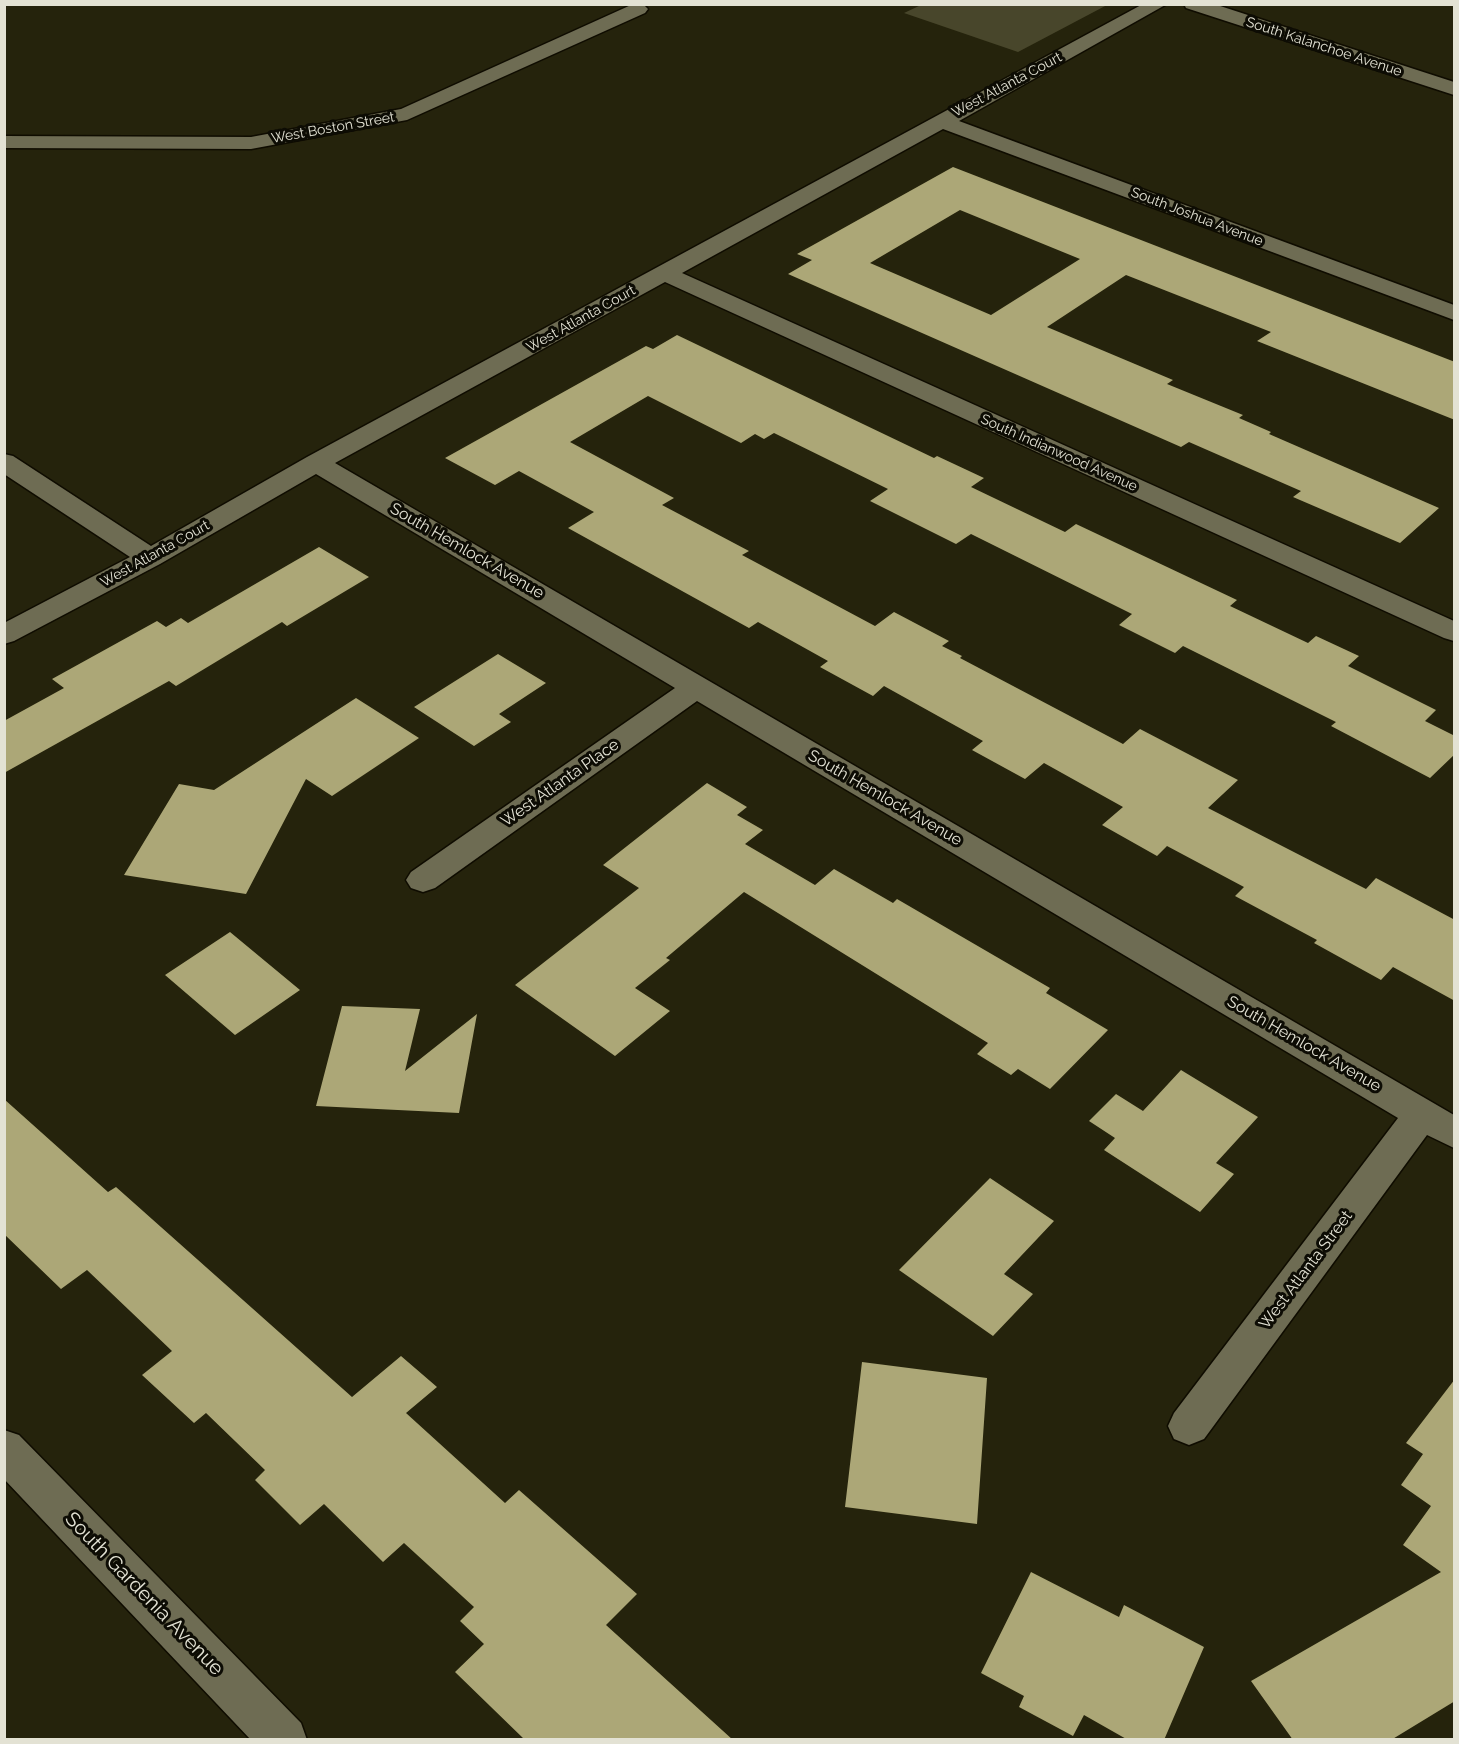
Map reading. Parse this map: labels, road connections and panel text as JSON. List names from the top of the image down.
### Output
{
  "streets": {
    "street": [
      "South Kalanchoe Avenue",
      "West Atlanta Court",
      "West Boston Street",
      "South Joshua Avenue",
      "South Indianwood Avenue",
      "South Hemlock Avenue",
      "West Atlanta Place",
      "West Atlanta Street",
      "South Gardenia Avenue"
    ]
  },
  "crossings": [
    ["West Atlanta Court", "South Joshua Avenue"],
    ["West Atlanta Court", "South Indianwood Avenue"],
    ["West Atlanta Court", "South Hemlock Avenue"],
    ["South Hemlock Avenue", "West Atlanta Place"],
    ["South Hemlock Avenue", "West Atlanta Street"]
  ]
}
